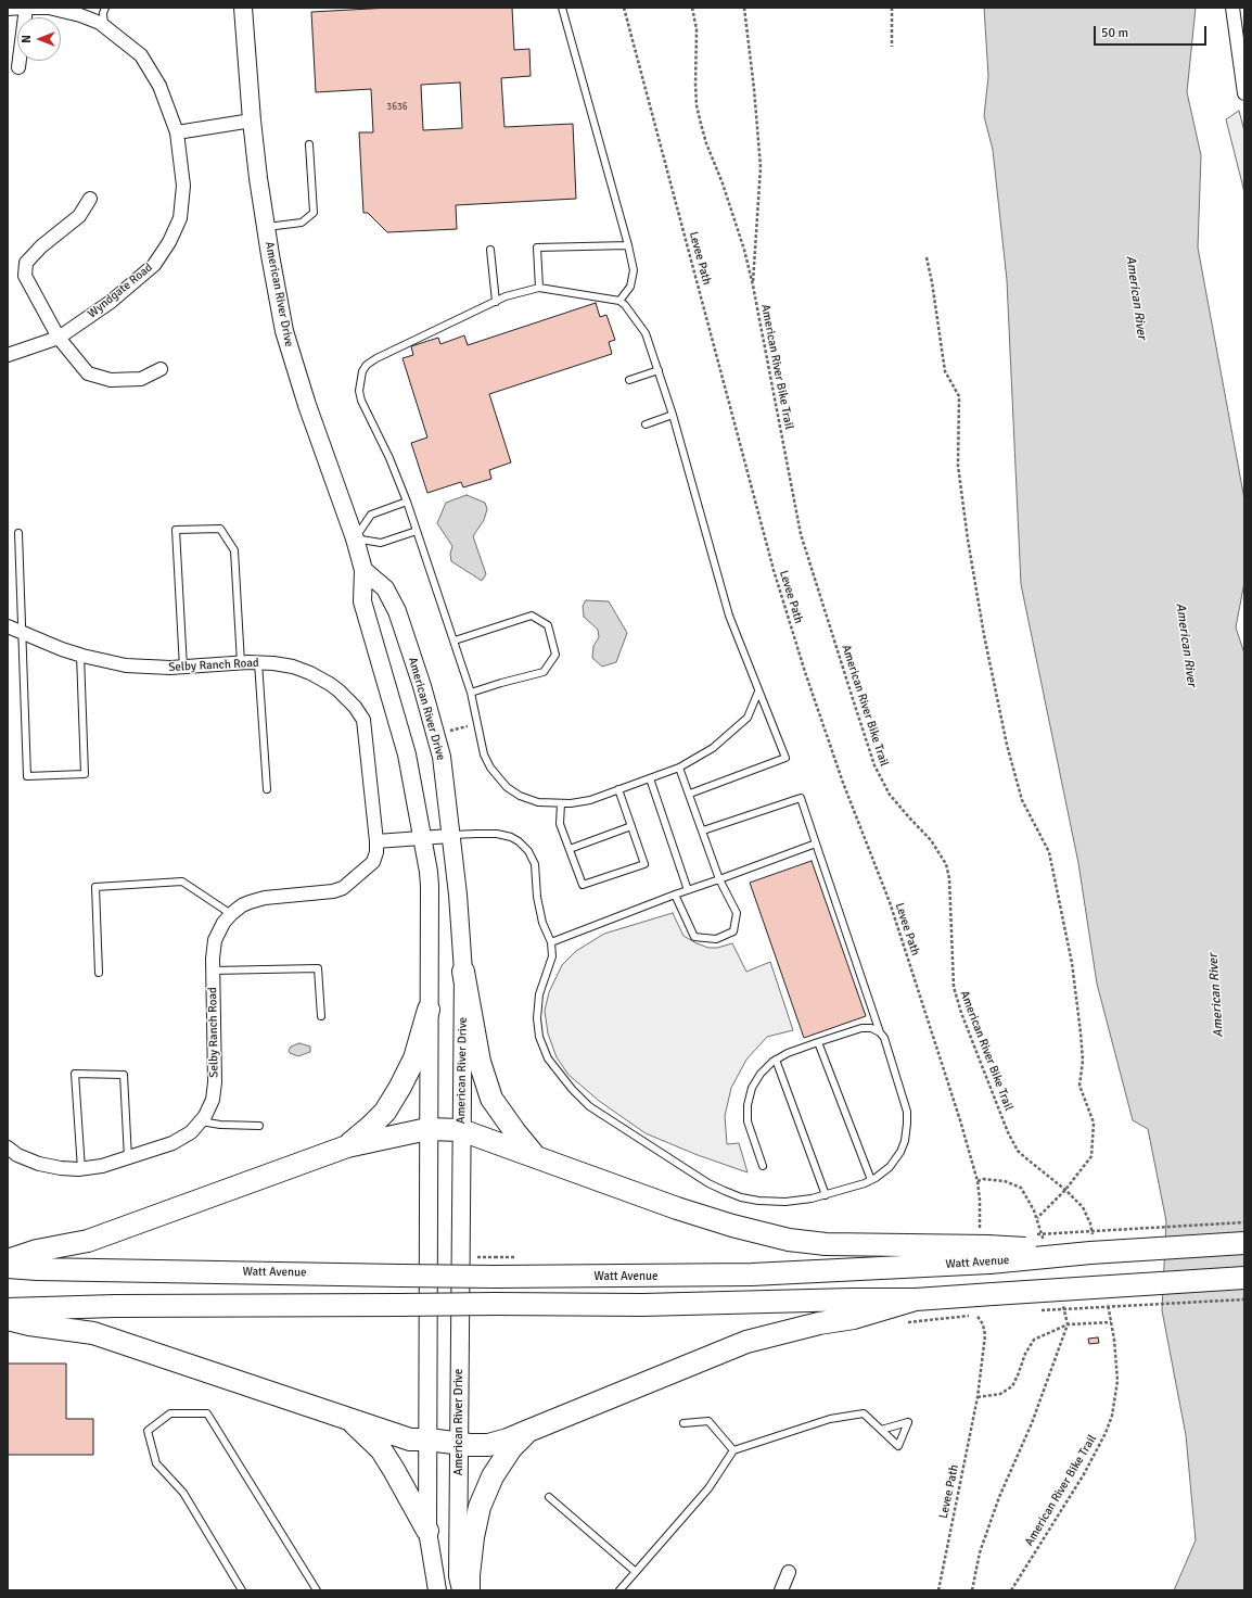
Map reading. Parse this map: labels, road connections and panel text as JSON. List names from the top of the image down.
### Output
{
  "streets": {
    "main road": ["Watt Avenue"],
    "street": ["Wyndgate Road", "American River Drive", "Selby Ranch Road"],
    "path": ["Levee Path", "American River Bike Trail"]
  },
  "crossings": [
    ["Levee Path", "Watt Avenue"],
    ["American River Bike Trail", "Watt Avenue"]
  ],
  "water": ["American River"],
  "house_numbers": ["3636"],
  "scale_bar": "50 m",
  "north": "left"
}
